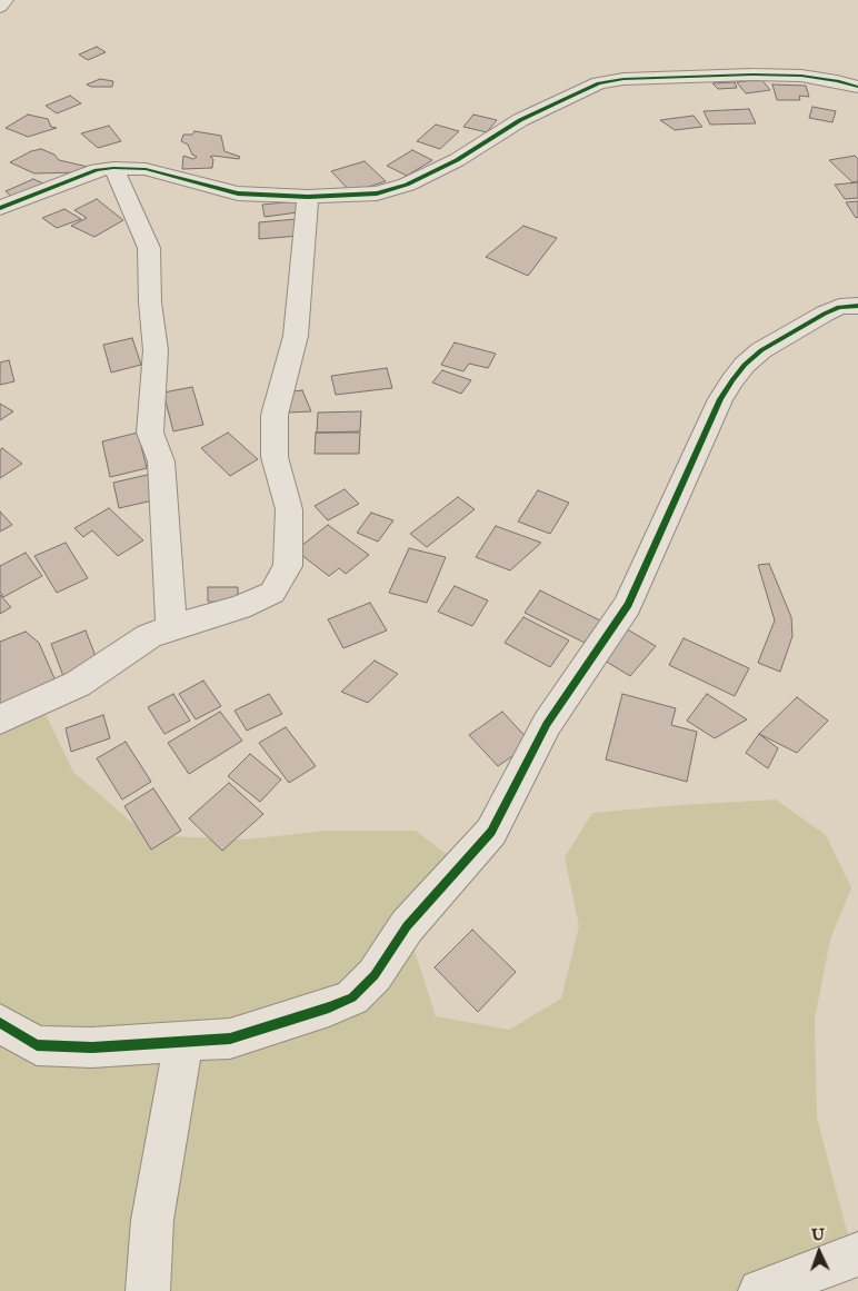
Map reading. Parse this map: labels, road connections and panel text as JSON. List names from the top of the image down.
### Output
{
  "north": "top"
}
